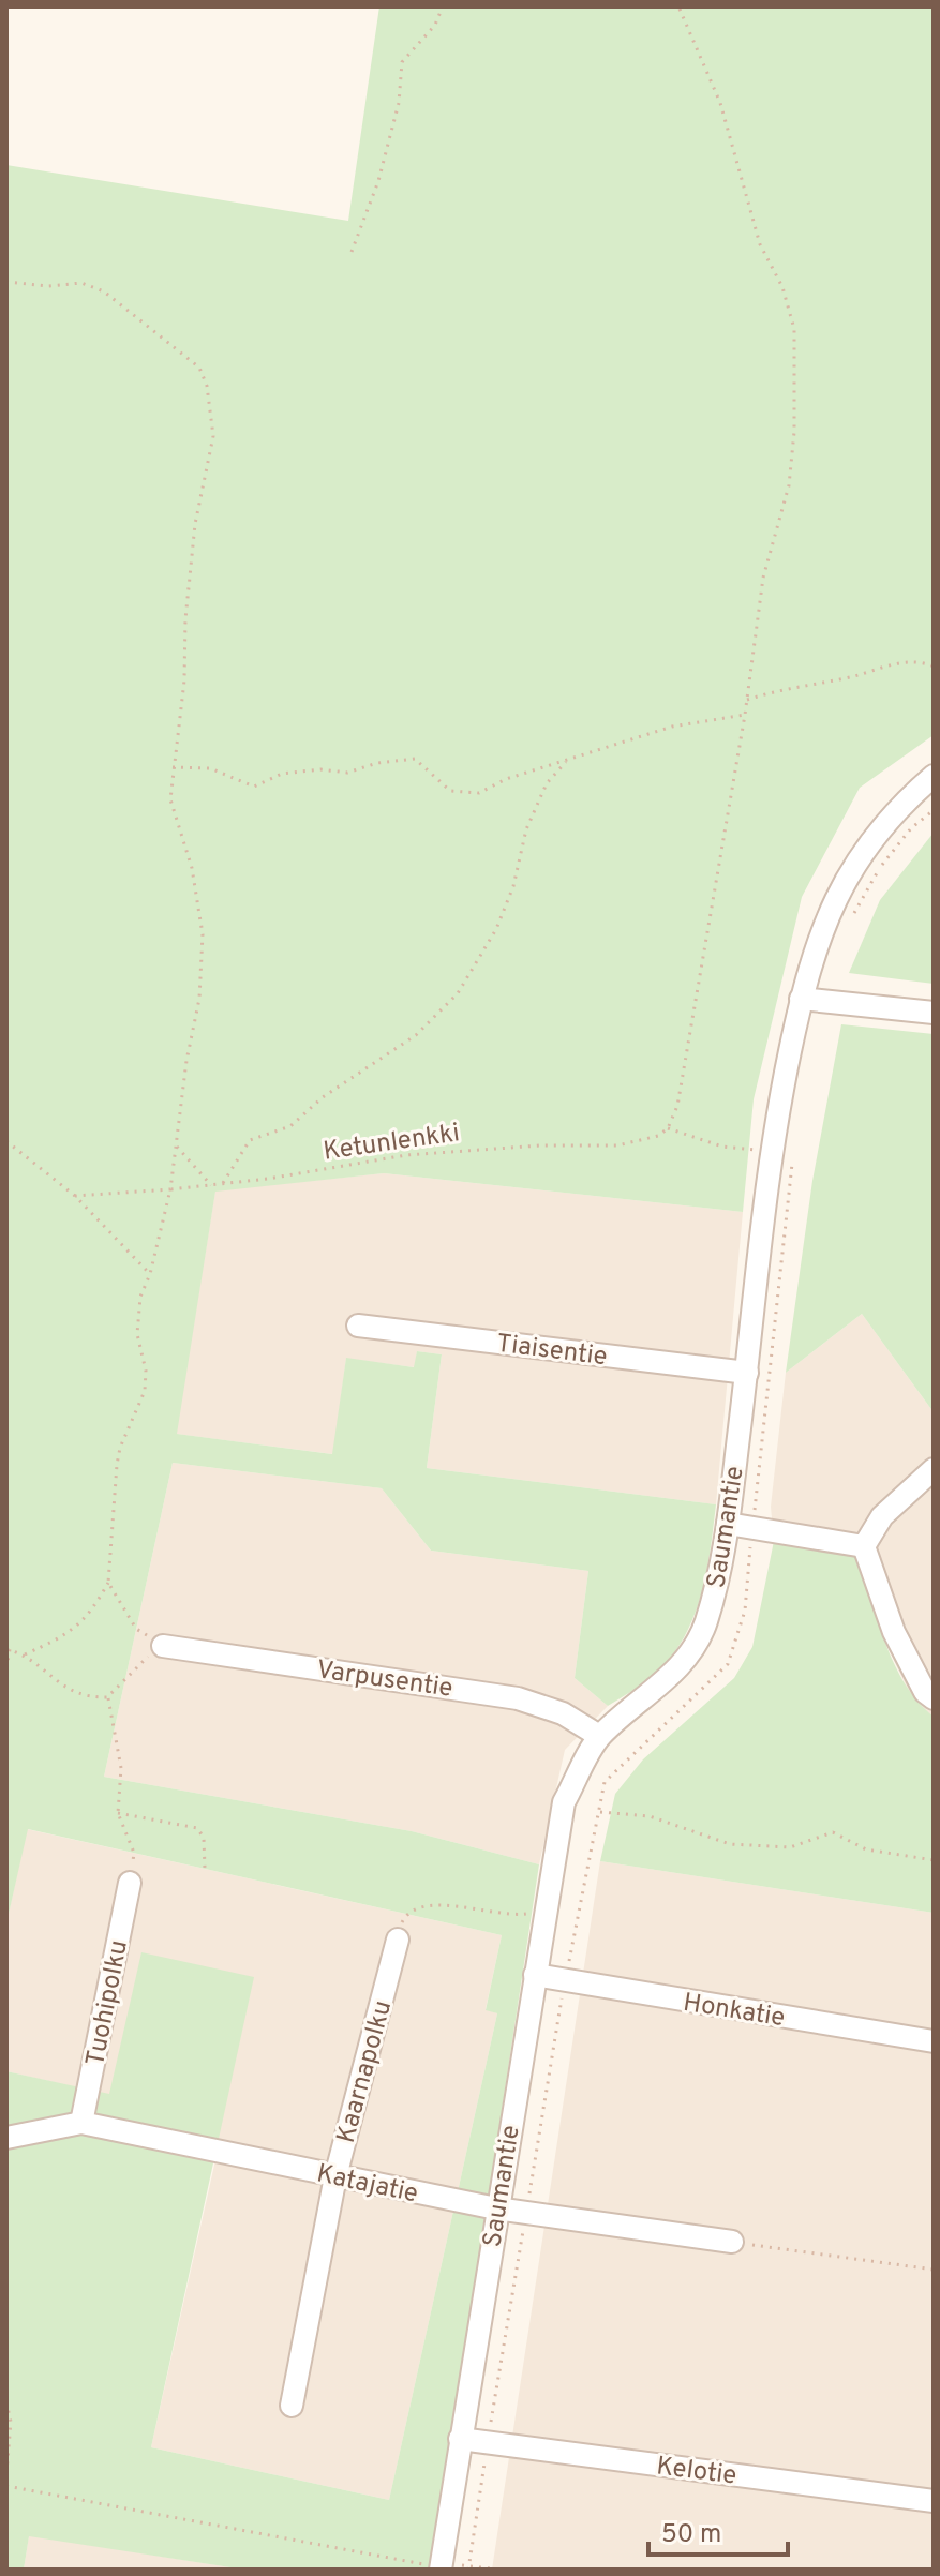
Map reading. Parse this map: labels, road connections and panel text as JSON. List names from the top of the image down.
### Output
{
  "streets": {
    "street": [
      "Tiaisentie",
      "Saumantie",
      "Varpusentie",
      "Tuohipolku",
      "Honkatie",
      "Kaarnapolku",
      "Katajatie",
      "Kelotie"
    ],
    "path": ["Ketunlenkki"]
  },
  "crossings": [
    ["Tiaisentie", "Saumantie"],
    ["Saumantie", "Varpusentie"],
    ["Saumantie", "Honkatie"],
    ["Saumantie", "Katajatie"],
    ["Saumantie", "Kelotie"],
    ["Tuohipolku", "Katajatie"],
    ["Kaarnapolku", "Katajatie"]
  ],
  "scale_bar": "50 m"
}
